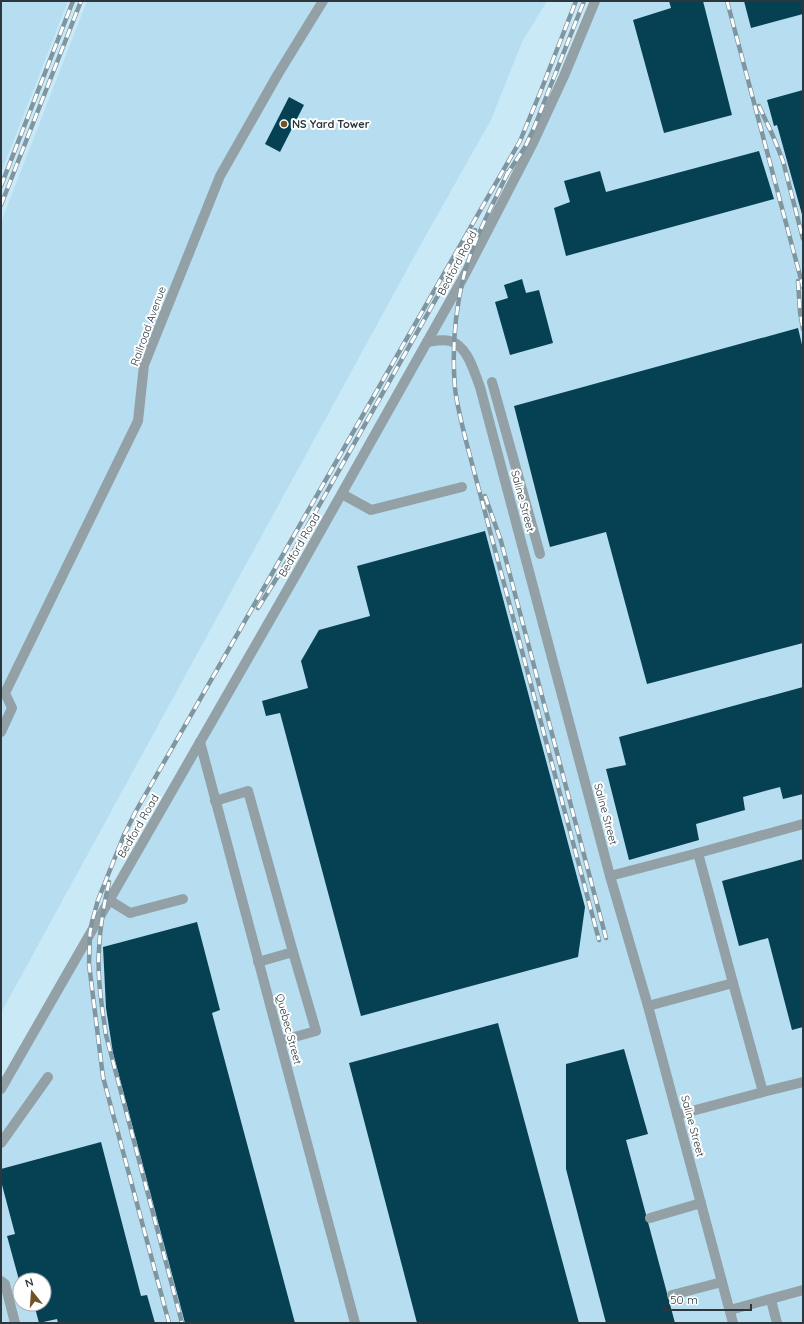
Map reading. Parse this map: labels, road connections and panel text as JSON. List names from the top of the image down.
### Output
{
  "streets": {
    "street": [
      "Bedford Road",
      "Railroad Avenue",
      "Saline Street",
      "Quebec Street"
    ]
  },
  "crossings": [
    ["Bedford Road", "Saline Street"],
    ["Bedford Road", "Quebec Street"]
  ],
  "places": ["NS Yard Tower"],
  "scale_bar": "50 m",
  "north": "top"
}
